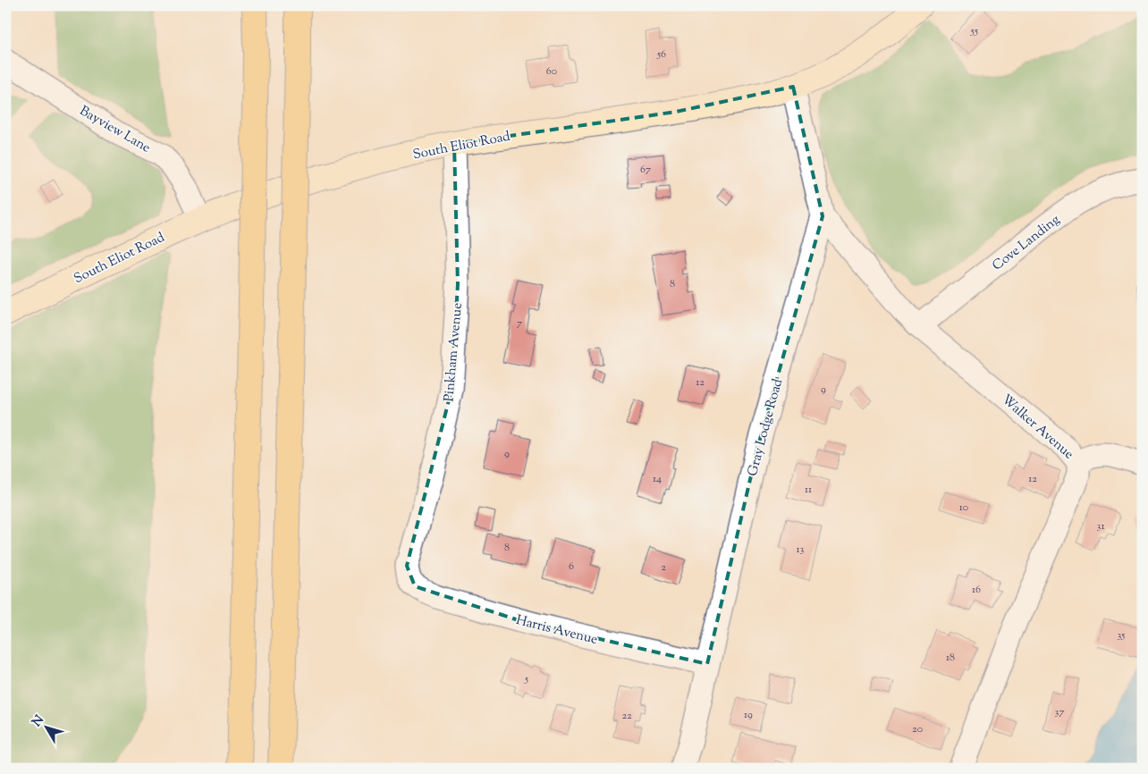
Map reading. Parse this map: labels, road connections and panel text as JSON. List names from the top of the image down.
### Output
{
  "streets": {
    "main road": ["South Eliot Road"],
    "street": [
      "Bayview Lane",
      "Cove Landing",
      "Pinkham Avenue",
      "Walker Avenue",
      "Gray Lodge Road",
      "Harris Avenue"
    ]
  },
  "crossings": [
    ["Bayview Lane", "South Eliot Road"],
    ["South Eliot Road", "Pinkham Avenue"],
    ["South Eliot Road", "Gray Lodge Road"],
    ["Cove Landing", "Walker Avenue"],
    ["Pinkham Avenue", "Harris Avenue"],
    ["Walker Avenue", "Gray Lodge Road"],
    ["Gray Lodge Road", "Harris Avenue"]
  ],
  "house_numbers": [
    "55",
    "56",
    "60",
    "67",
    "8",
    "7",
    "12",
    "9",
    "9",
    "14",
    "12",
    "11",
    "10",
    "31",
    "8",
    "13",
    "6",
    "2",
    "16",
    "35",
    "18",
    "5",
    "37",
    "19",
    "22",
    "20"
  ],
  "north": "top left"
}
